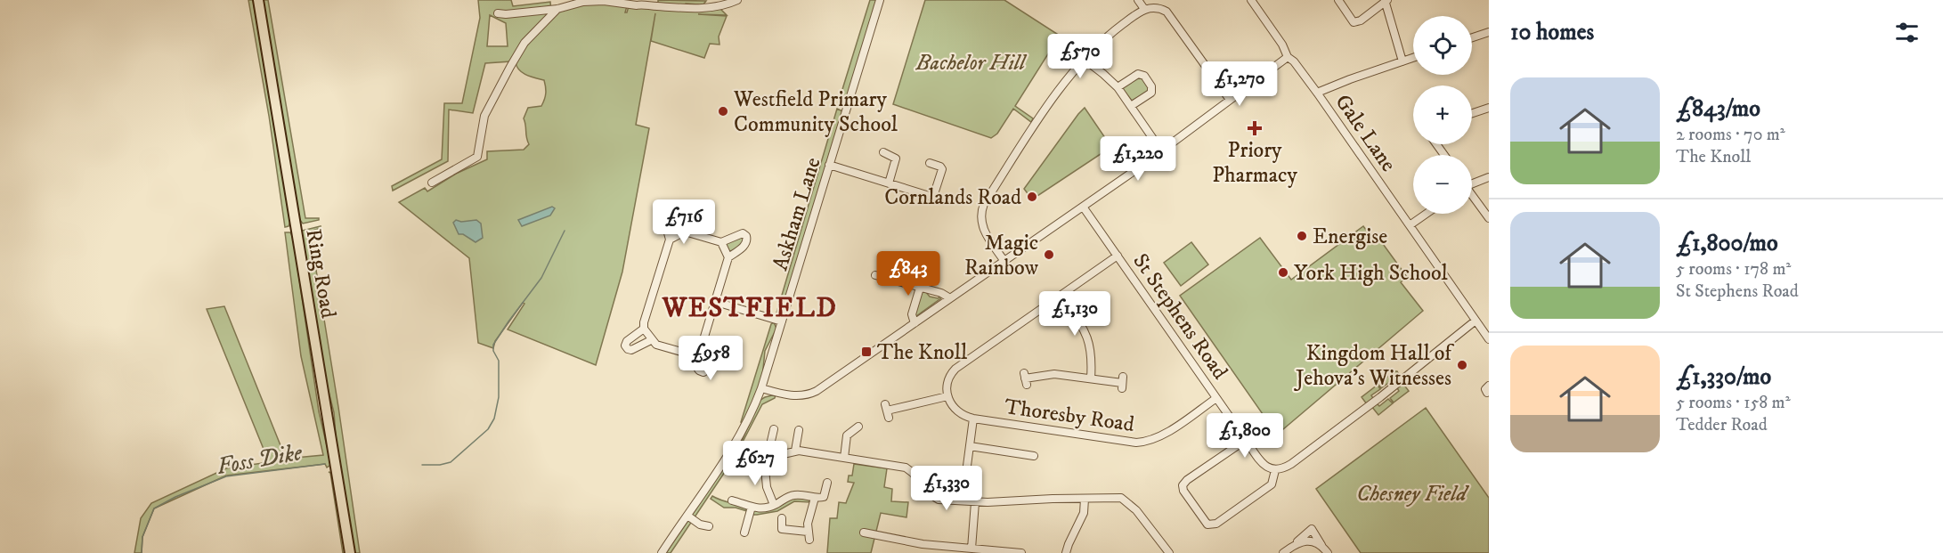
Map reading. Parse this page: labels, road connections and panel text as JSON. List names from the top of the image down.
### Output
{
  "streets": {
    "highway": ["Ring Road"],
    "street": [
      "Gale Lane",
      "Askham Lane",
      "St Stephens Road",
      "Thoresby Road"
    ]
  },
  "crossings": [
    ["St Stephens Road", "Thoresby Road"]
  ],
  "districts": ["WESTFIELD"],
  "water": ["Foss Dike"],
  "parks": ["Bachelor Hill", "Chesney Field"],
  "places": {
    "other": [
      "Westfield Primary Community School",
      "Cornlands Road",
      "Energise",
      "Magic Rainbow",
      "York High School",
      "Kingdom Hall of Jehova's Witnesses"
    ],
    "health": ["Priory Pharmacy"],
    "transit": ["The Knoll"]
  },
  "page": {
    "heading": "10 homes",
    "map_buttons": ["+", "−"],
    "price": [
      "£570",
      "£1,270",
      "£1,220",
      "£716",
      "£843",
      "£1,130",
      "£958",
      "£1,800",
      "£627",
      "£1,330"
    ],
    "list": [
      {
        "name": "£843/mo",
        "note": "2 rooms · 70 m² · The Knoll"
      },
      {
        "name": "£1,800/mo",
        "note": "5 rooms · 178 m² · St Stephens Road"
      },
      {
        "name": "£1,330/mo",
        "note": "5 rooms · 158 m² · Tedder Road"
      }
    ]
  }
}
